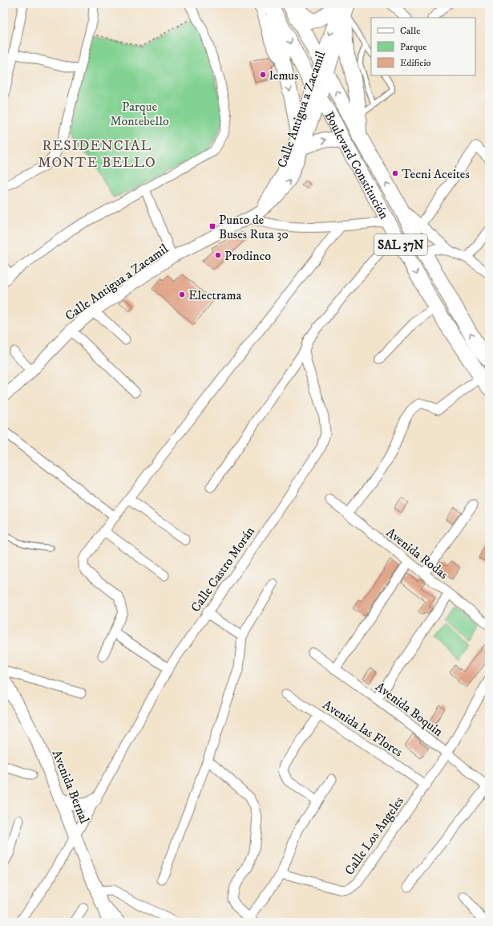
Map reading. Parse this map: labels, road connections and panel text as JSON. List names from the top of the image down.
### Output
{
  "streets": {
    "highway": ["Boulevard Constitución", "SAL 37N"],
    "main road": ["Avenida Bernal"],
    "street": [
      "Calle Antigua a Zacamil",
      "Avenida Rodas",
      "Calle Castro Morán",
      "Avenida Boquin",
      "Avenida las Flores",
      "Calle Los Angeles"
    ]
  },
  "crossings": [
    ["Calle Antigua a Zacamil", "Boulevard Constitución"],
    ["Calle Castro Morán", "Avenida Bernal"],
    ["Avenida Boquin", "Calle Los Angeles"],
    ["Avenida las Flores", "Calle Los Angeles"]
  ],
  "districts": ["RESIDENCIAL MONTE BELLO"],
  "parks": ["Parque Montebello"],
  "places": {
    "other": [
      "lemus",
      "Tecni Aceites",
      "Prodinco",
      "Electrama"
    ],
    "transit": ["Punto de Buses Ruta 30"]
  },
  "legend": ["Calle", "Parque", "Edificio"]
}
